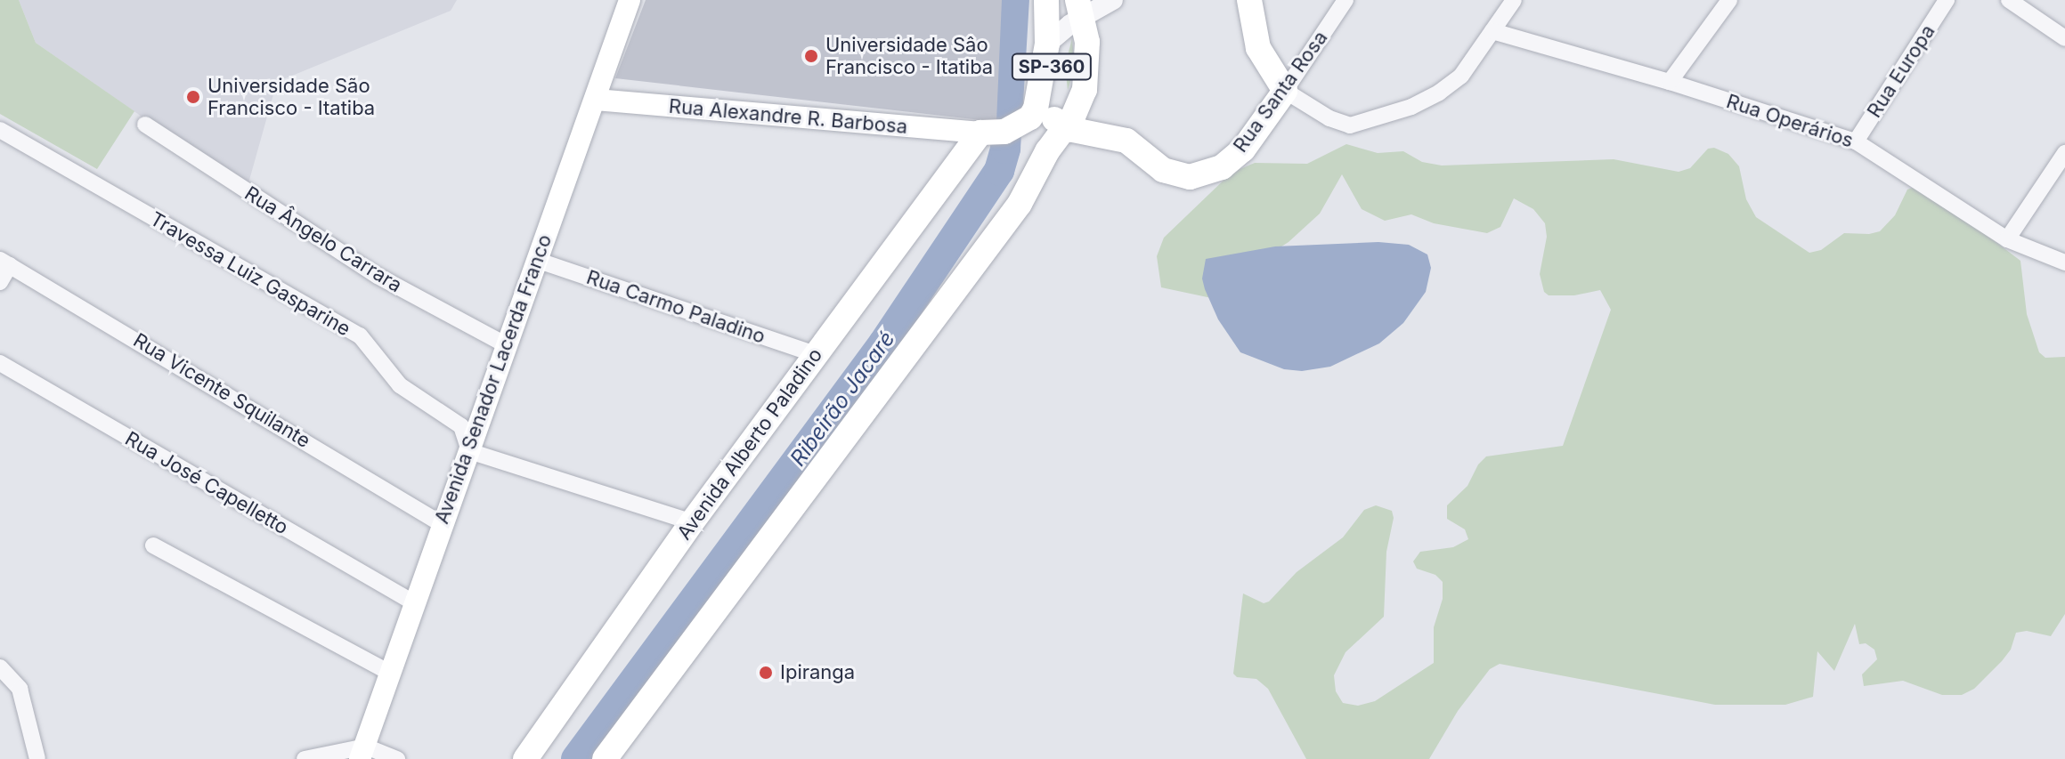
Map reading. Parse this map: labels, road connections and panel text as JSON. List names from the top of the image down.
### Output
{
  "streets": {
    "main road": [
      "SP-360",
      "Rua Santa Rosa",
      "Rua Alexandre R. Barbosa",
      "Avenida Senador Lacerda Franco",
      "Avenida Alberto Paladino"
    ],
    "street": [
      "Rua Europa",
      "Rua Operários",
      "Rua Ângelo Carrara",
      "Travessa Luiz Gasparine",
      "Rua Carmo Paladino",
      "Rua Vicente Squilante",
      "Rua José Capelletto"
    ]
  },
  "crossings": [
    ["SP-360", "Rua Santa Rosa"],
    ["SP-360", "Rua Alexandre R. Barbosa"],
    ["SP-360", "Avenida Alberto Paladino"],
    ["Rua Europa", "Rua Operários"],
    ["Rua Alexandre R. Barbosa", "Avenida Senador Lacerda Franco"],
    ["Rua Alexandre R. Barbosa", "Avenida Alberto Paladino"],
    ["Rua Ângelo Carrara", "Avenida Senador Lacerda Franco"],
    ["Travessa Luiz Gasparine", "Avenida Senador Lacerda Franco"],
    ["Rua Carmo Paladino", "Avenida Senador Lacerda Franco"],
    ["Rua Carmo Paladino", "Avenida Alberto Paladino"],
    ["Avenida Senador Lacerda Franco", "Rua Vicente Squilante"],
    ["Avenida Senador Lacerda Franco", "Rua José Capelletto"]
  ],
  "water": ["Ribeirão Jacaré"],
  "places": ["Universidade Sâo Francisco - Itatiba", "Universidade São Francisco - Itatiba", "Ipiranga"]
}
